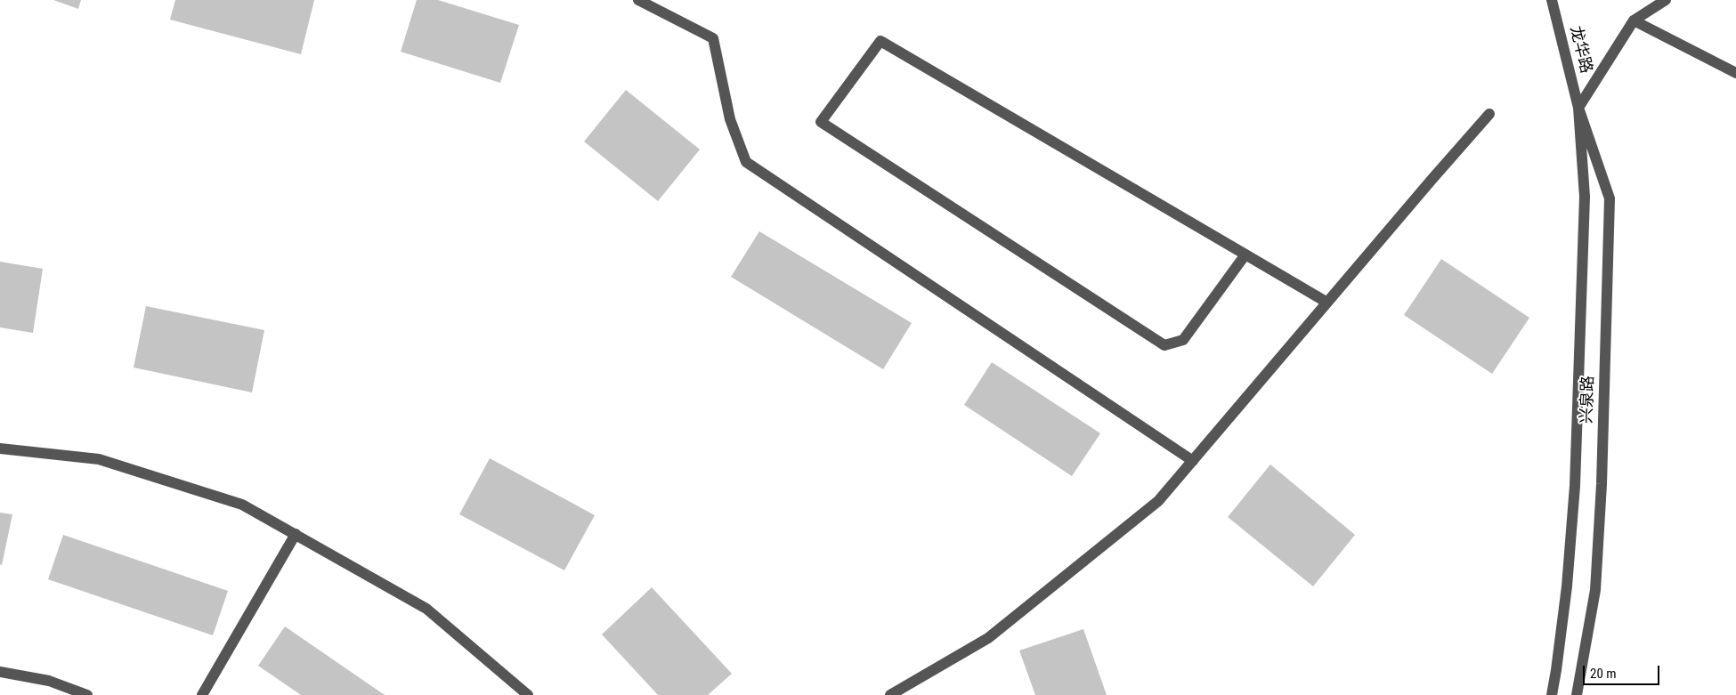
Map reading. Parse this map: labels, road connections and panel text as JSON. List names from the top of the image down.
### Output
{
  "streets": {
    "street": ["龙华路", "兴泉路"]
  },
  "crossings": [
    ["龙华路", "兴泉路"]
  ],
  "scale_bar": "20 m"
}
